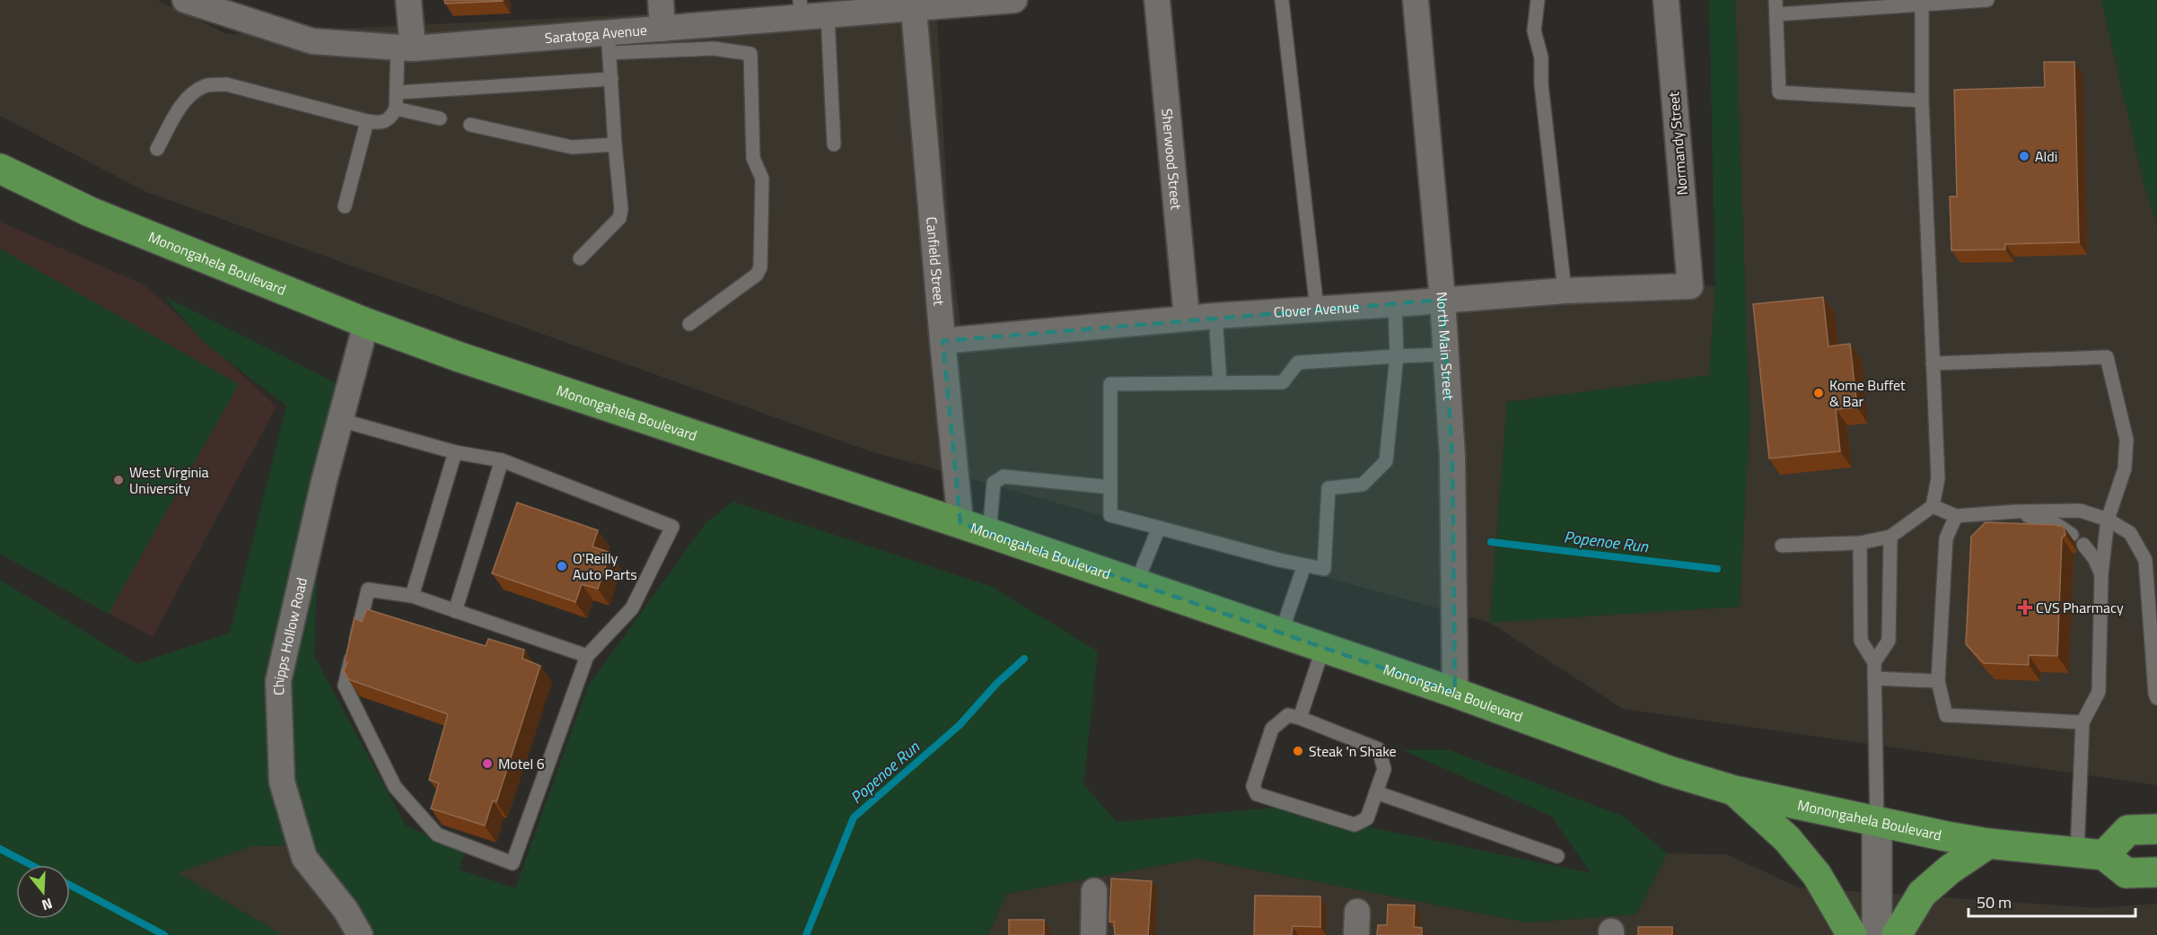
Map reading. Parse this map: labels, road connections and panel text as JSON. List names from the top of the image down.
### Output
{
  "streets": {
    "main road": ["Monongahela Boulevard"],
    "street": [
      "Saratoga Avenue",
      "Normandy Street",
      "Sherwood Street",
      "Canfield Street",
      "Clover Avenue",
      "North Main Street",
      "Chipps Hollow Road"
    ]
  },
  "crossings": [
    ["Saratoga Avenue", "Canfield Street"],
    ["Normandy Street", "Clover Avenue"],
    ["Sherwood Street", "Clover Avenue"],
    ["Canfield Street", "Monongahela Boulevard"],
    ["Canfield Street", "Clover Avenue"],
    ["Monongahela Boulevard", "North Main Street"],
    ["Monongahela Boulevard", "Chipps Hollow Road"],
    ["Clover Avenue", "North Main Street"]
  ],
  "water": ["Popenoe Run"],
  "places": {
    "other": [
      "Aldi",
      "Kome Buffet & Bar",
      "West Virginia University",
      "O'Reilly Auto Parts",
      "Steak 'n Shake",
      "Motel 6"
    ],
    "health": ["CVS Pharmacy"]
  },
  "scale_bar": "50 m",
  "north": "bottom"
}
